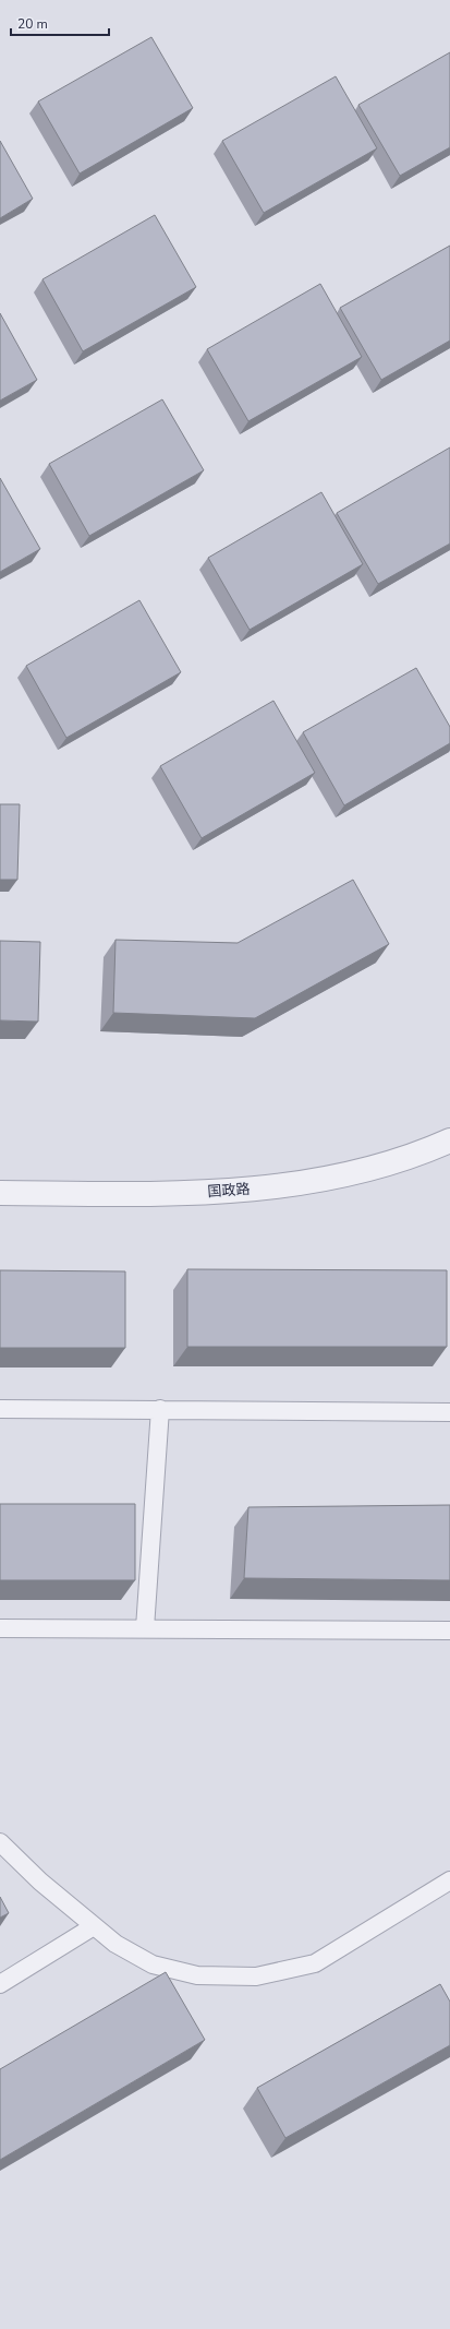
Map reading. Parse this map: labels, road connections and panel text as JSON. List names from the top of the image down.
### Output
{
  "streets": {
    "street": ["国政路"]
  },
  "scale_bar": "20 m"
}
